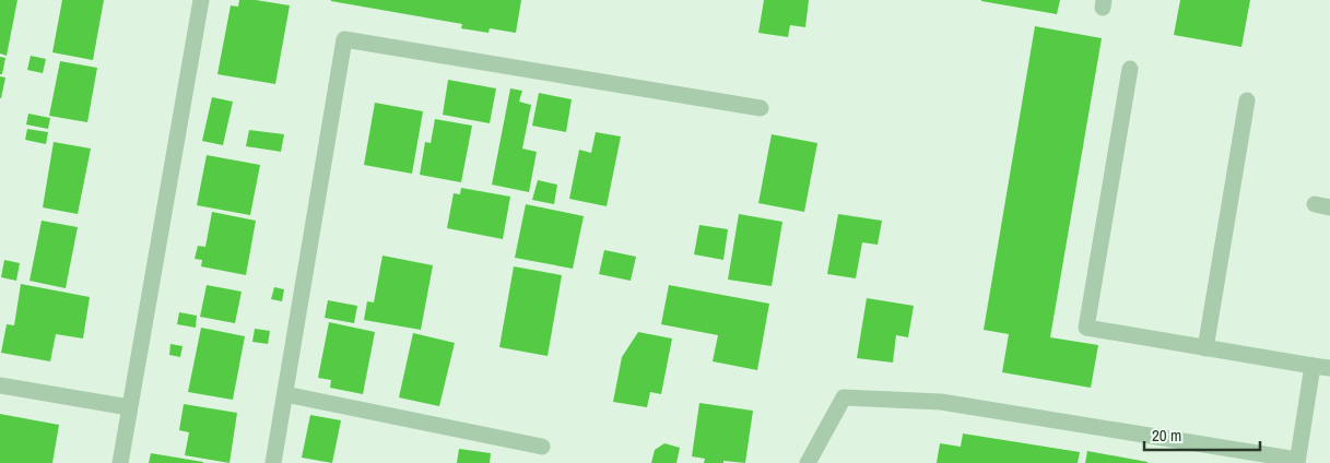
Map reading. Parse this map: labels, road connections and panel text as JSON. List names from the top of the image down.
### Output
{
  "scale_bar": "20 m"
}
